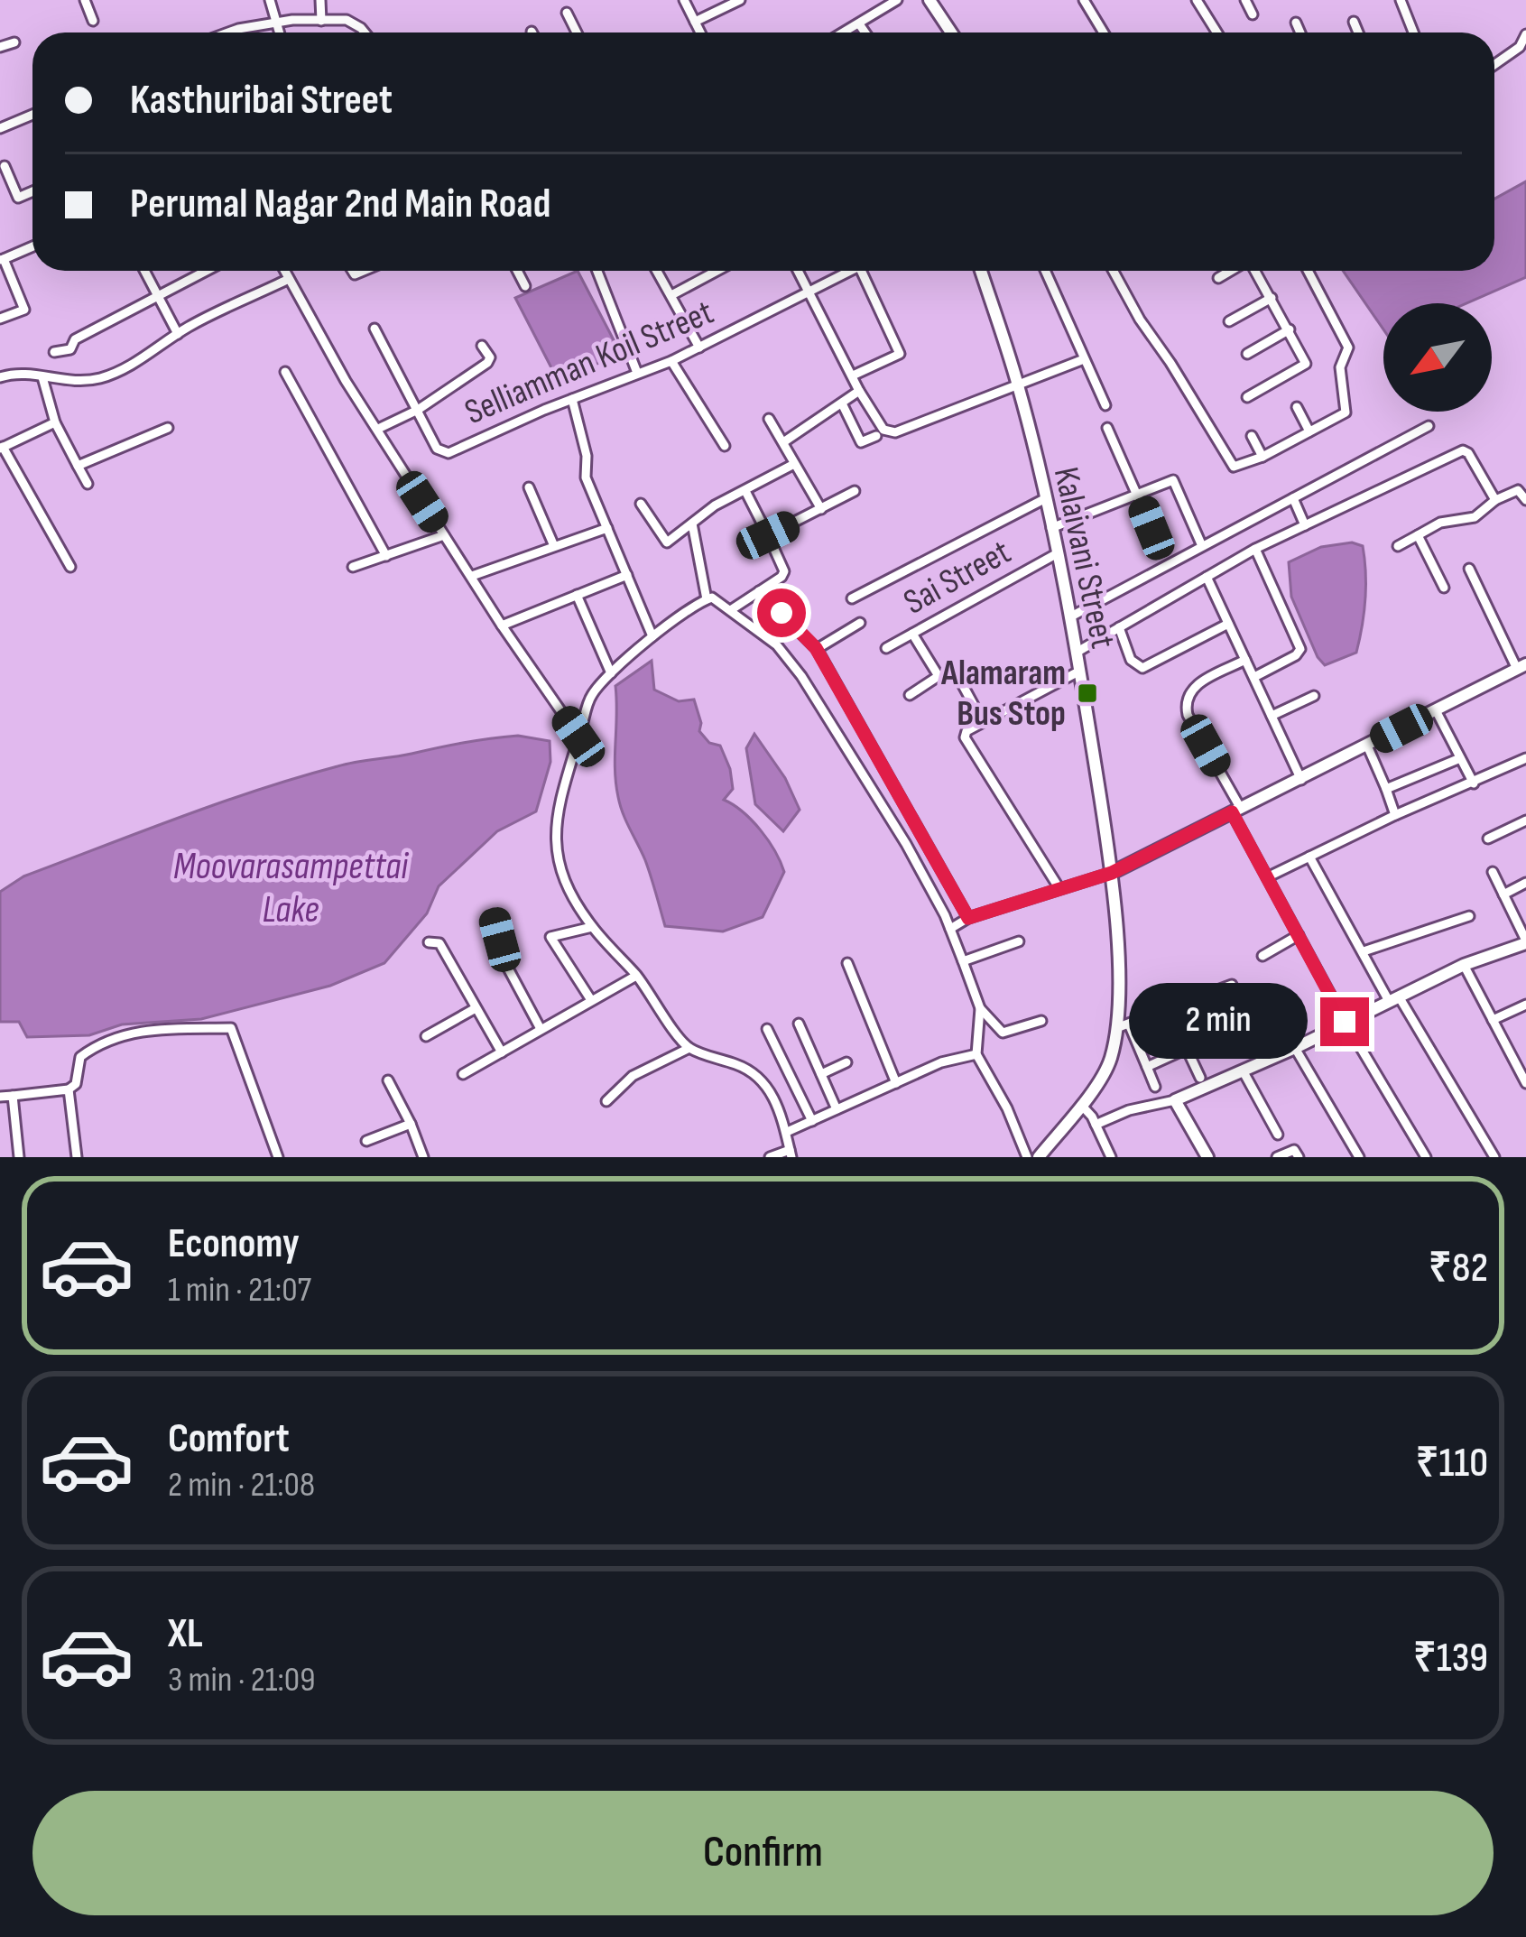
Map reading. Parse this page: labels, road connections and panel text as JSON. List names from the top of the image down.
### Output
{
  "streets": {
    "street": ["Selliamman Koil Street", "Kalaivani Street", "Sai Street"]
  },
  "crossings": [
    ["Kalaivani Street", "Sai Street"]
  ],
  "water": ["Moovarasampettai Lake"],
  "places": {
    "transit": ["Alamaram Bus Stop"]
  },
  "north": "bottom left",
  "page": {
    "banner": ["Kasthuribai Street", "Perumal Nagar 2nd Main Road"],
    "bubble": "2 min",
    "list": [
      {
        "name": "Economy",
        "note": "1 min · 21:07",
        "value": "₹82"
      },
      {
        "name": "Comfort",
        "note": "2 min · 21:08",
        "value": "₹110"
      },
      {
        "name": "XL",
        "note": "3 min · 21:09",
        "value": "₹139"
      }
    ],
    "buttons": "Confirm"
  }
}
